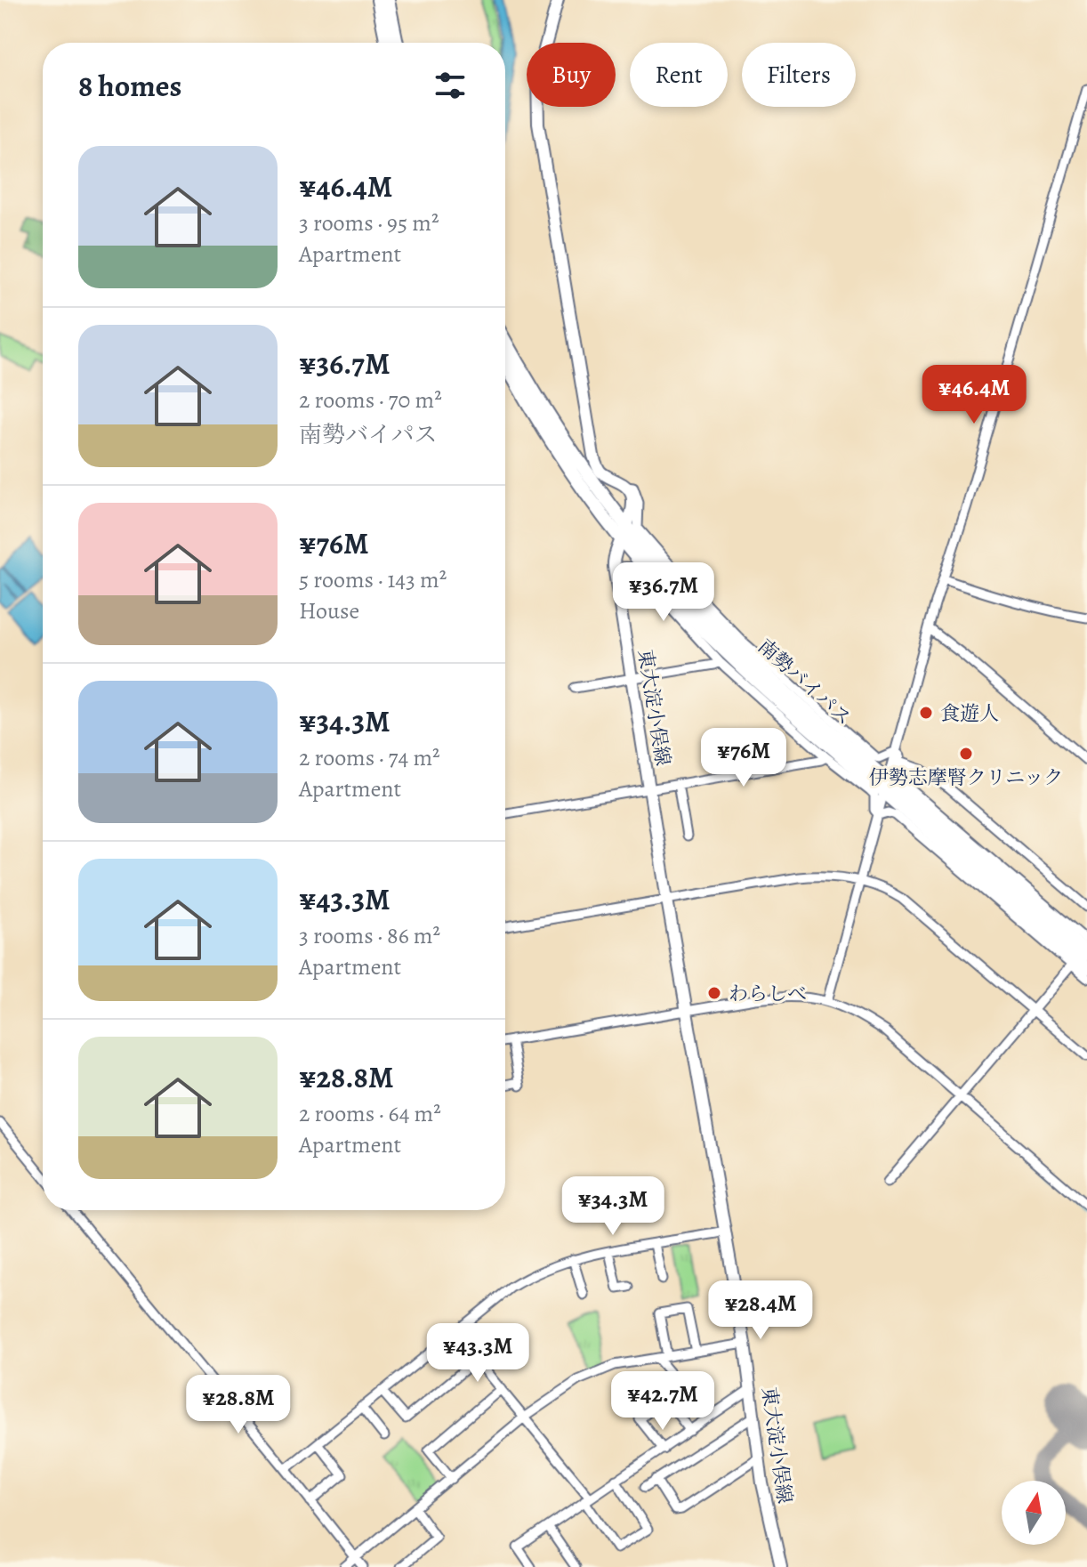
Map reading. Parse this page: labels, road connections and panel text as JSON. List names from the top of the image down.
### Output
{
  "streets": {
    "highway": ["南勢バイパス"],
    "main road": ["東大淀小俣線"]
  },
  "crossings": [
    ["南勢バイパス", "東大淀小俣線"]
  ],
  "places": ["食遊人", "伊勢志摩腎クリニック", "わらしべ"],
  "north": "top",
  "page": {
    "chip": ["Buy", "Rent", "Filters"],
    "heading": "8 homes",
    "list": [
      {
        "name": "¥46.4M",
        "note": "3 rooms · 95 m² · Apartment"
      },
      {
        "name": "¥36.7M",
        "note": "2 rooms · 70 m² · 南勢バイパス"
      },
      {
        "name": "¥76M",
        "note": "5 rooms · 143 m² · House"
      },
      {
        "name": "¥34.3M",
        "note": "2 rooms · 74 m² · Apartment"
      },
      {
        "name": "¥43.3M",
        "note": "3 rooms · 86 m² · Apartment"
      },
      {
        "name": "¥28.8M",
        "note": "2 rooms · 64 m² · Apartment"
      }
    ],
    "price": [
      "¥46.4M",
      "¥36.7M",
      "¥76M",
      "¥34.3M",
      "¥28.4M",
      "¥43.3M",
      "¥42.7M",
      "¥28.8M"
    ]
  }
}
